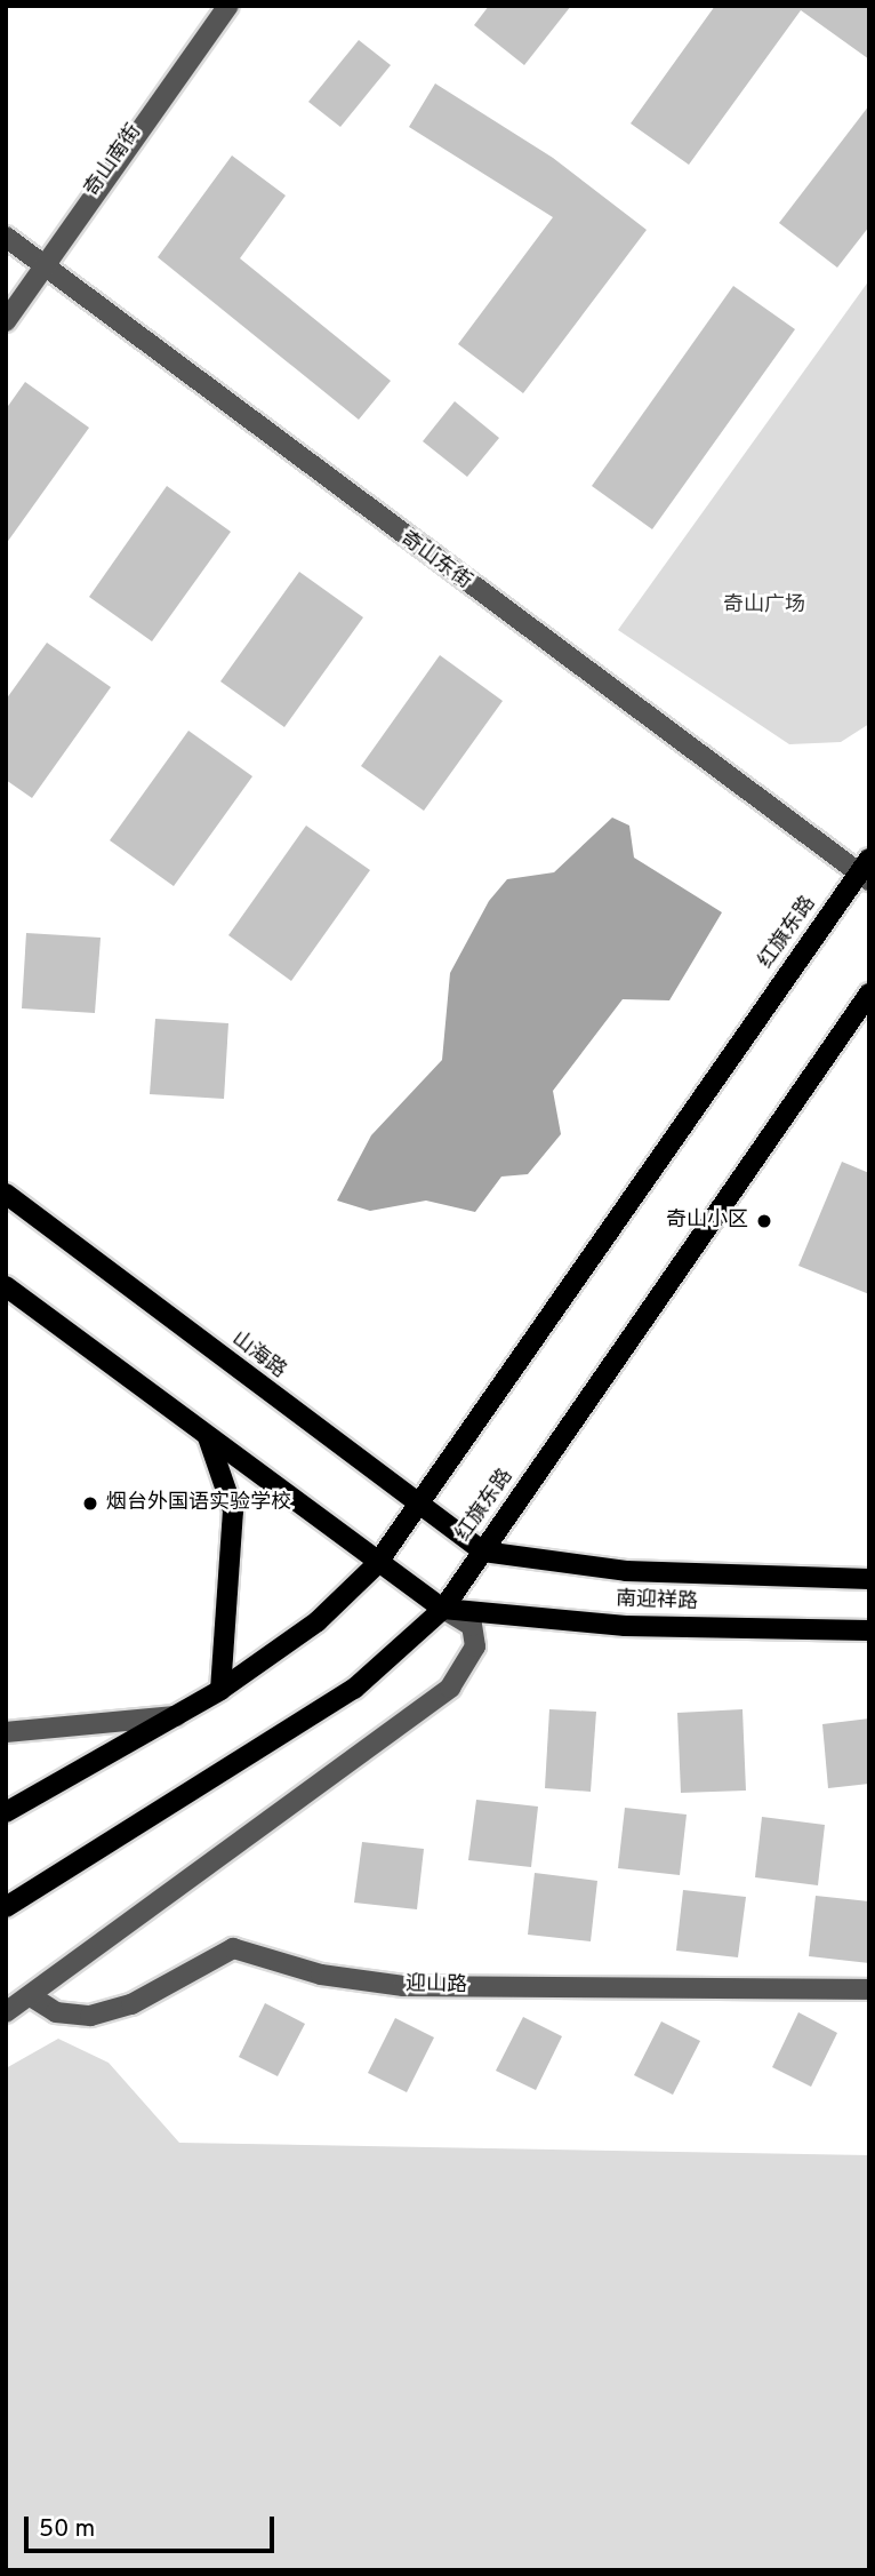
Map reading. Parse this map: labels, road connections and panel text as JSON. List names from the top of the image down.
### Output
{
  "streets": {
    "main road": ["红旗东路", "山海路", "南迎祥路"],
    "street": ["奇山南街", "奇山东街", "迎山路"]
  },
  "crossings": [
    ["奇山南街", "奇山东街"],
    ["奇山东街", "红旗东路"],
    ["红旗东路", "山海路"],
    ["红旗东路", "南迎祥路"],
    ["山海路", "南迎祥路"]
  ],
  "parks": ["奇山广场"],
  "places": ["奇山小区", "烟台外国语实验学校"],
  "scale_bar": "50 m"
}
